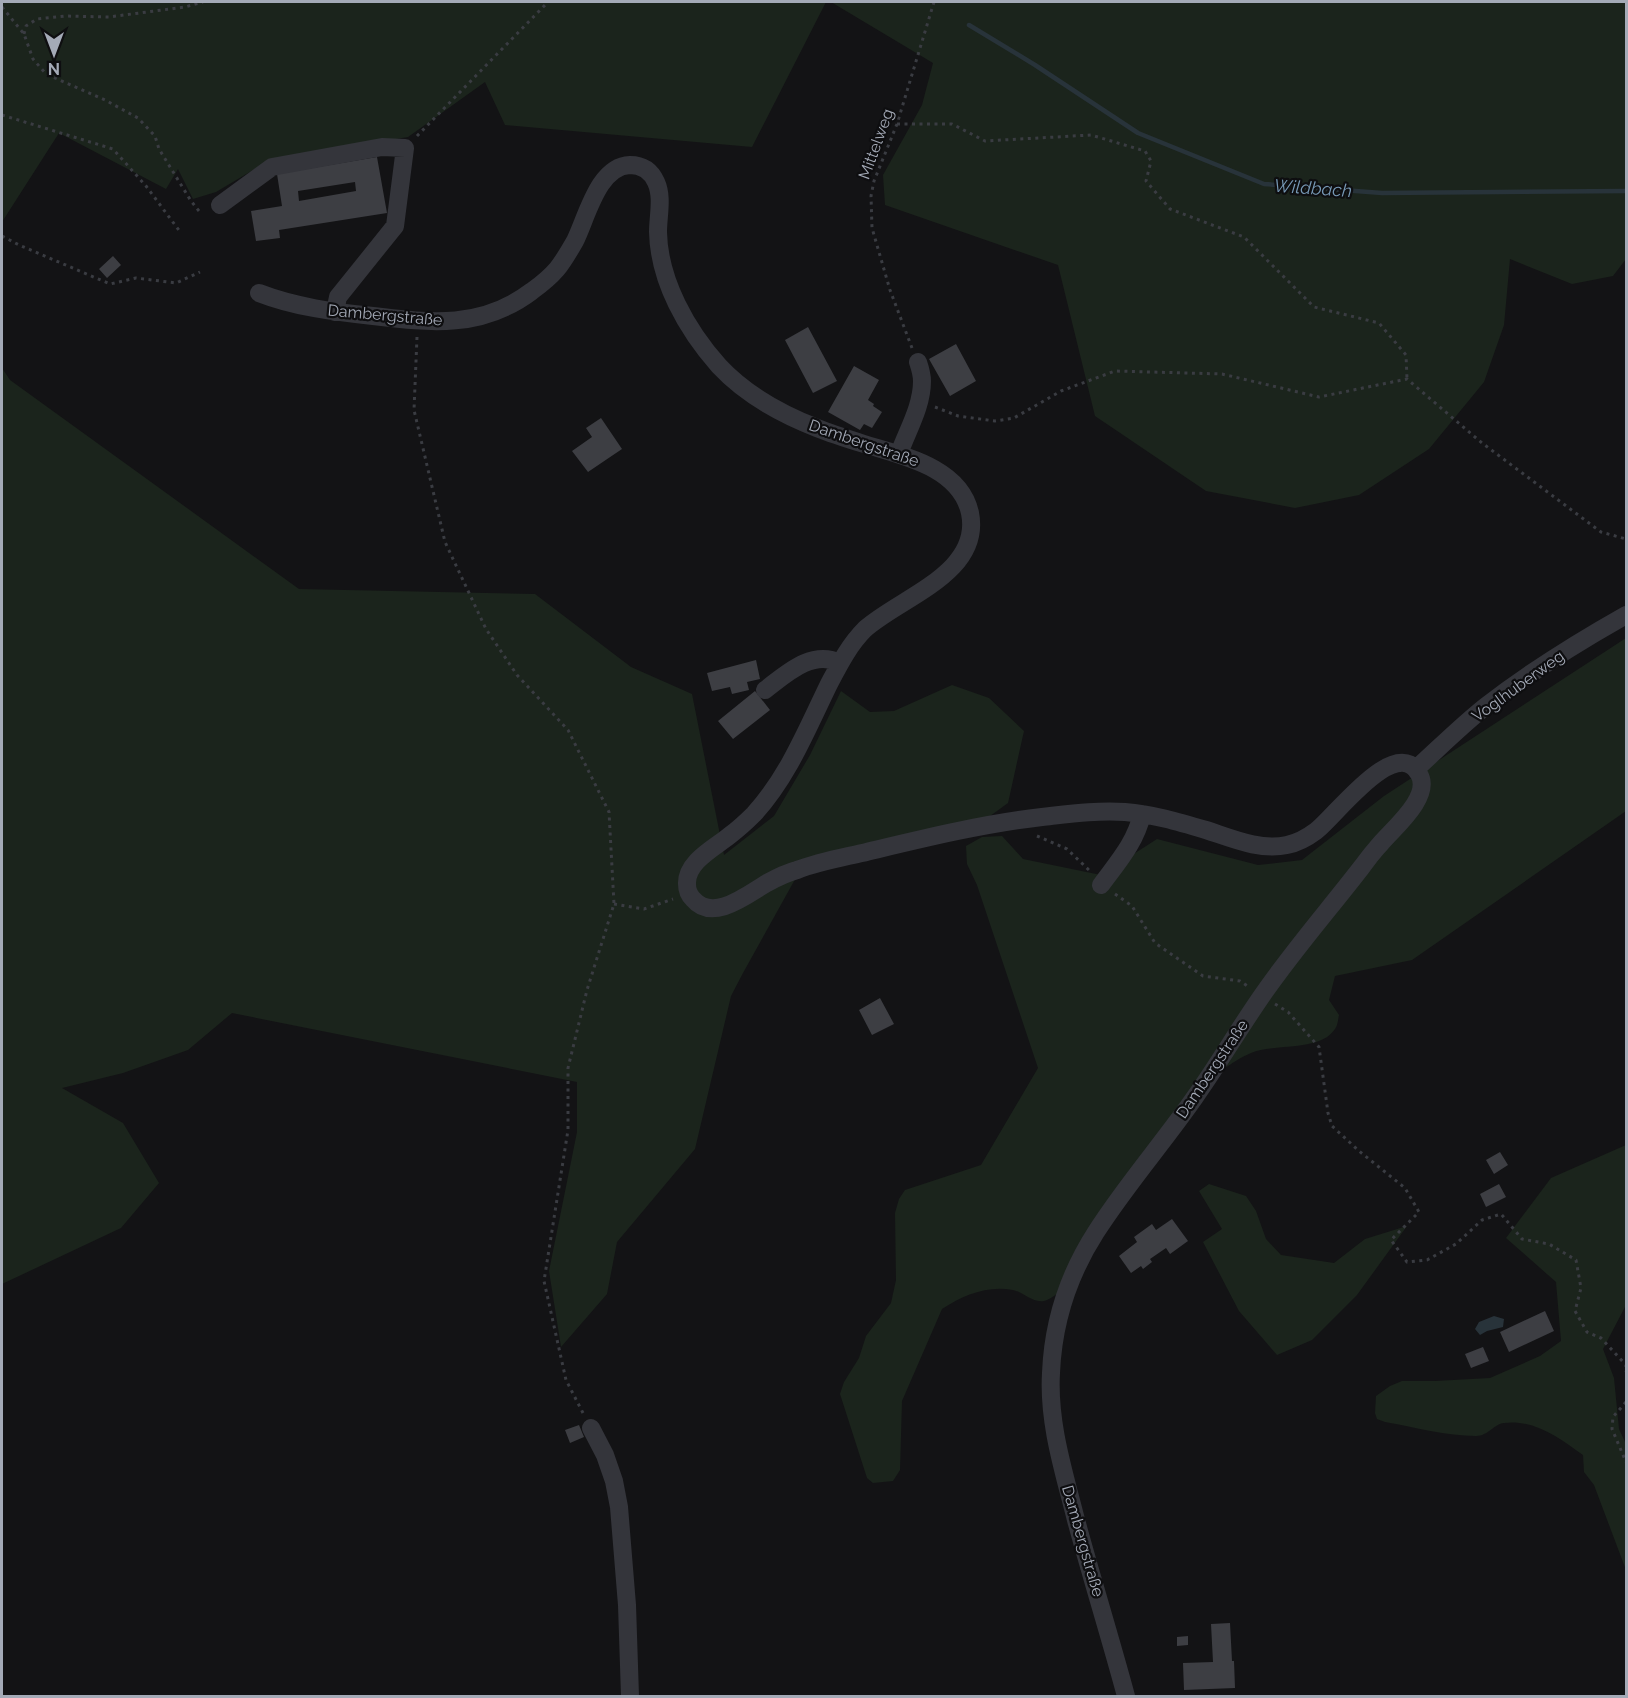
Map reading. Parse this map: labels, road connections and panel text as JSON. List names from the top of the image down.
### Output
{
  "streets": {
    "street": ["Dambergstraße", "Voglhuberweg"],
    "path": ["Mittelweg"]
  },
  "crossings": [
    ["Dambergstraße", "Voglhuberweg"]
  ],
  "water": ["Wildbach"],
  "north": "bottom"
}
